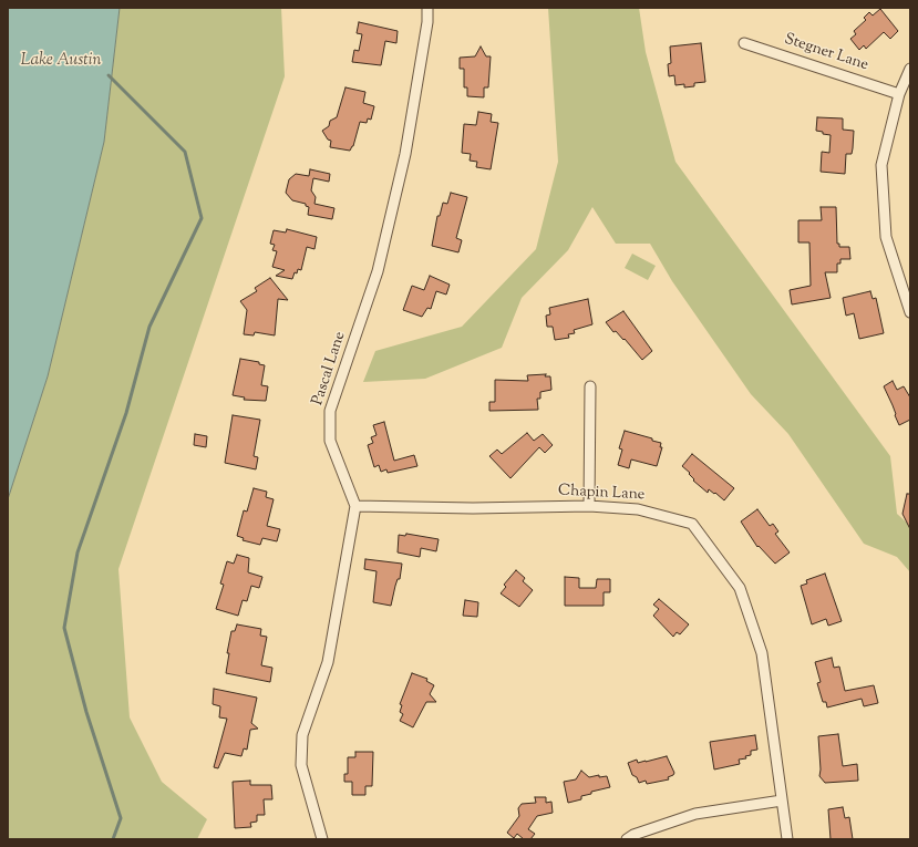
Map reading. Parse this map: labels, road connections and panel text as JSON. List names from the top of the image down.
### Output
{
  "streets": {
    "street": ["Stegner Lane", "Pascal Lane", "Chapin Lane"]
  },
  "crossings": [
    ["Pascal Lane", "Chapin Lane"]
  ],
  "water": ["Lake Austin"]
}
